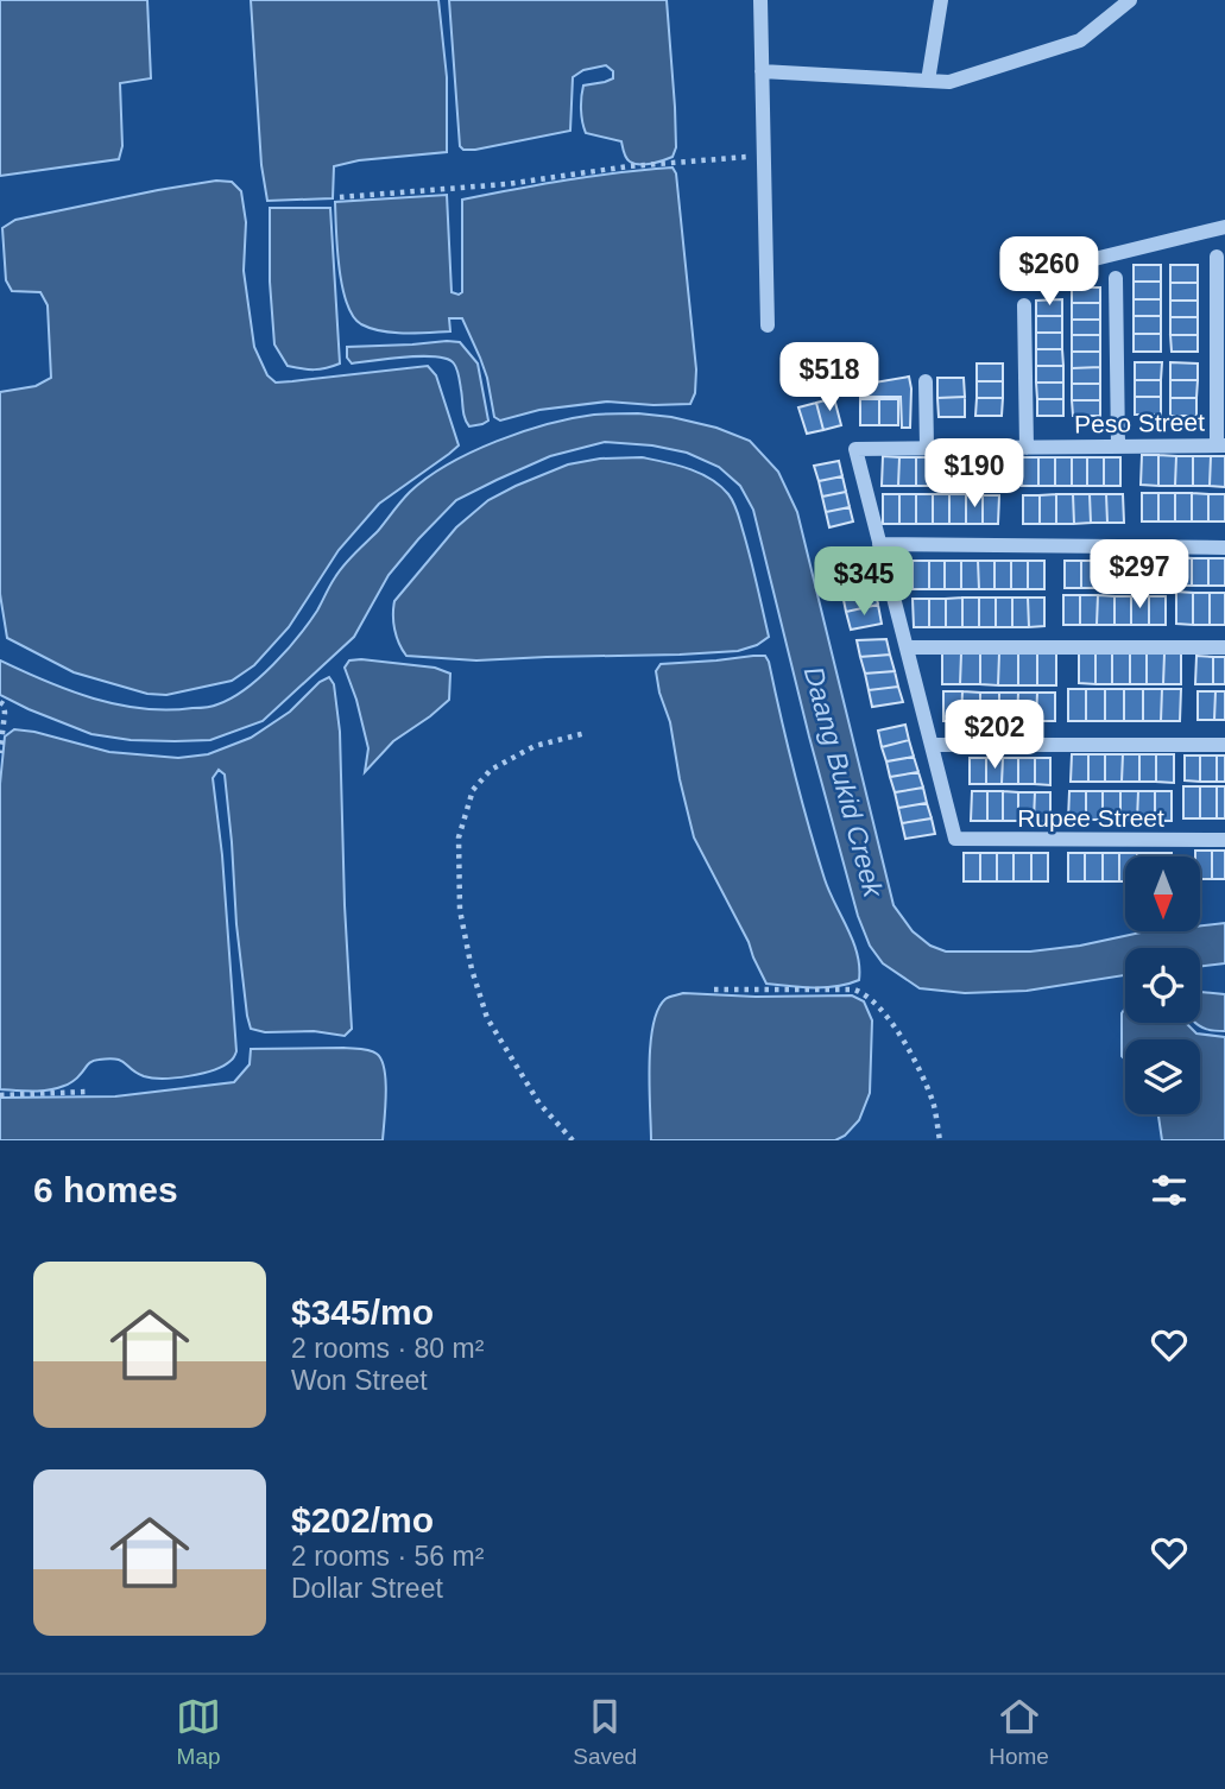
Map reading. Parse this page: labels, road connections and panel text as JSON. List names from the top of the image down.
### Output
{
  "streets": {
    "street": ["Peso Street", "Rupee Street"]
  },
  "water": ["Daang Bukid Creek"],
  "north": "bottom",
  "page": {
    "price": [
      "$260",
      "$518",
      "$190",
      "$297",
      "$345",
      "$202"
    ],
    "heading": "6 homes",
    "list": [
      {
        "name": "$345/mo",
        "note": "2 rooms · 80 m² · Won Street"
      },
      {
        "name": "$202/mo",
        "note": "2 rooms · 56 m² · Dollar Street"
      }
    ],
    "tabs": ["Map", "Saved", "Home"]
  }
}
